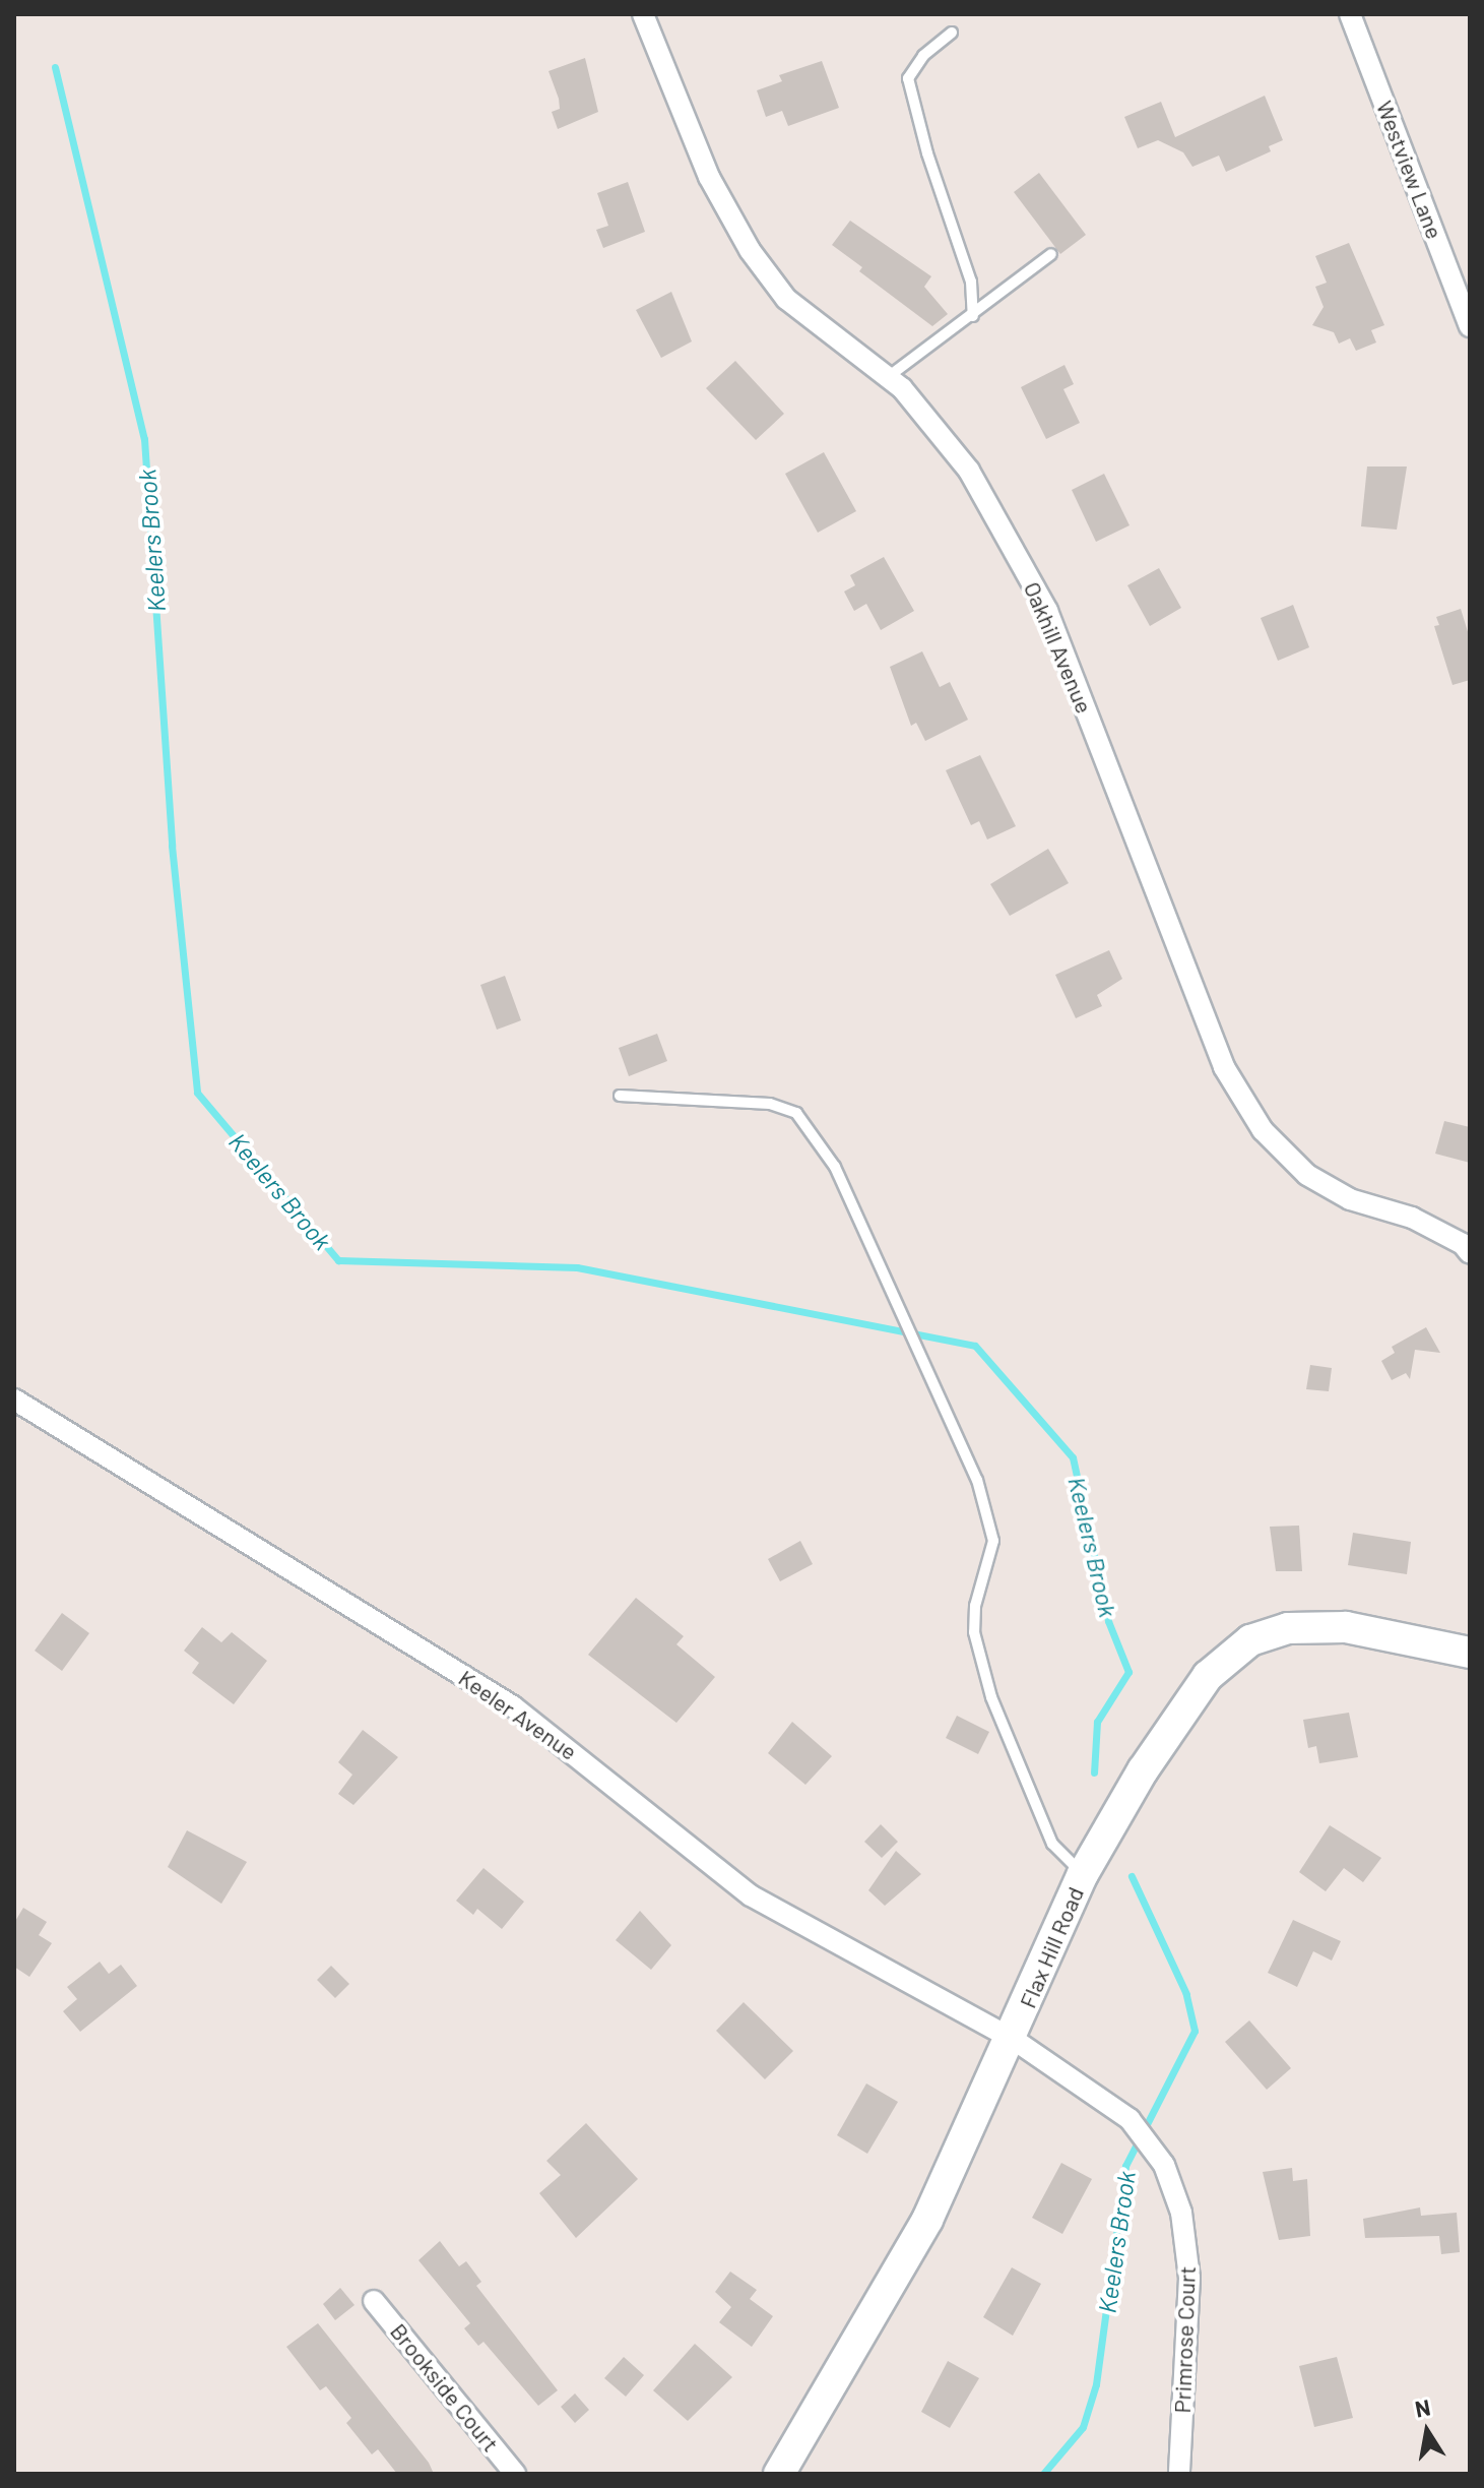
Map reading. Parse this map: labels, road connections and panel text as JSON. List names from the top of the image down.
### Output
{
  "streets": {
    "main road": ["Flax Hill Road"],
    "street": [
      "Westview Lane",
      "Oakhill Avenue",
      "Keeler Avenue",
      "Primrose Court",
      "Brookside Court"
    ]
  },
  "crossings": [
    ["Keeler Avenue", "Flax Hill Road"],
    ["Keeler Avenue", "Primrose Court"],
    ["Flax Hill Road", "Primrose Court"]
  ],
  "water": ["Keelers Brook"],
  "north": "top"
}
